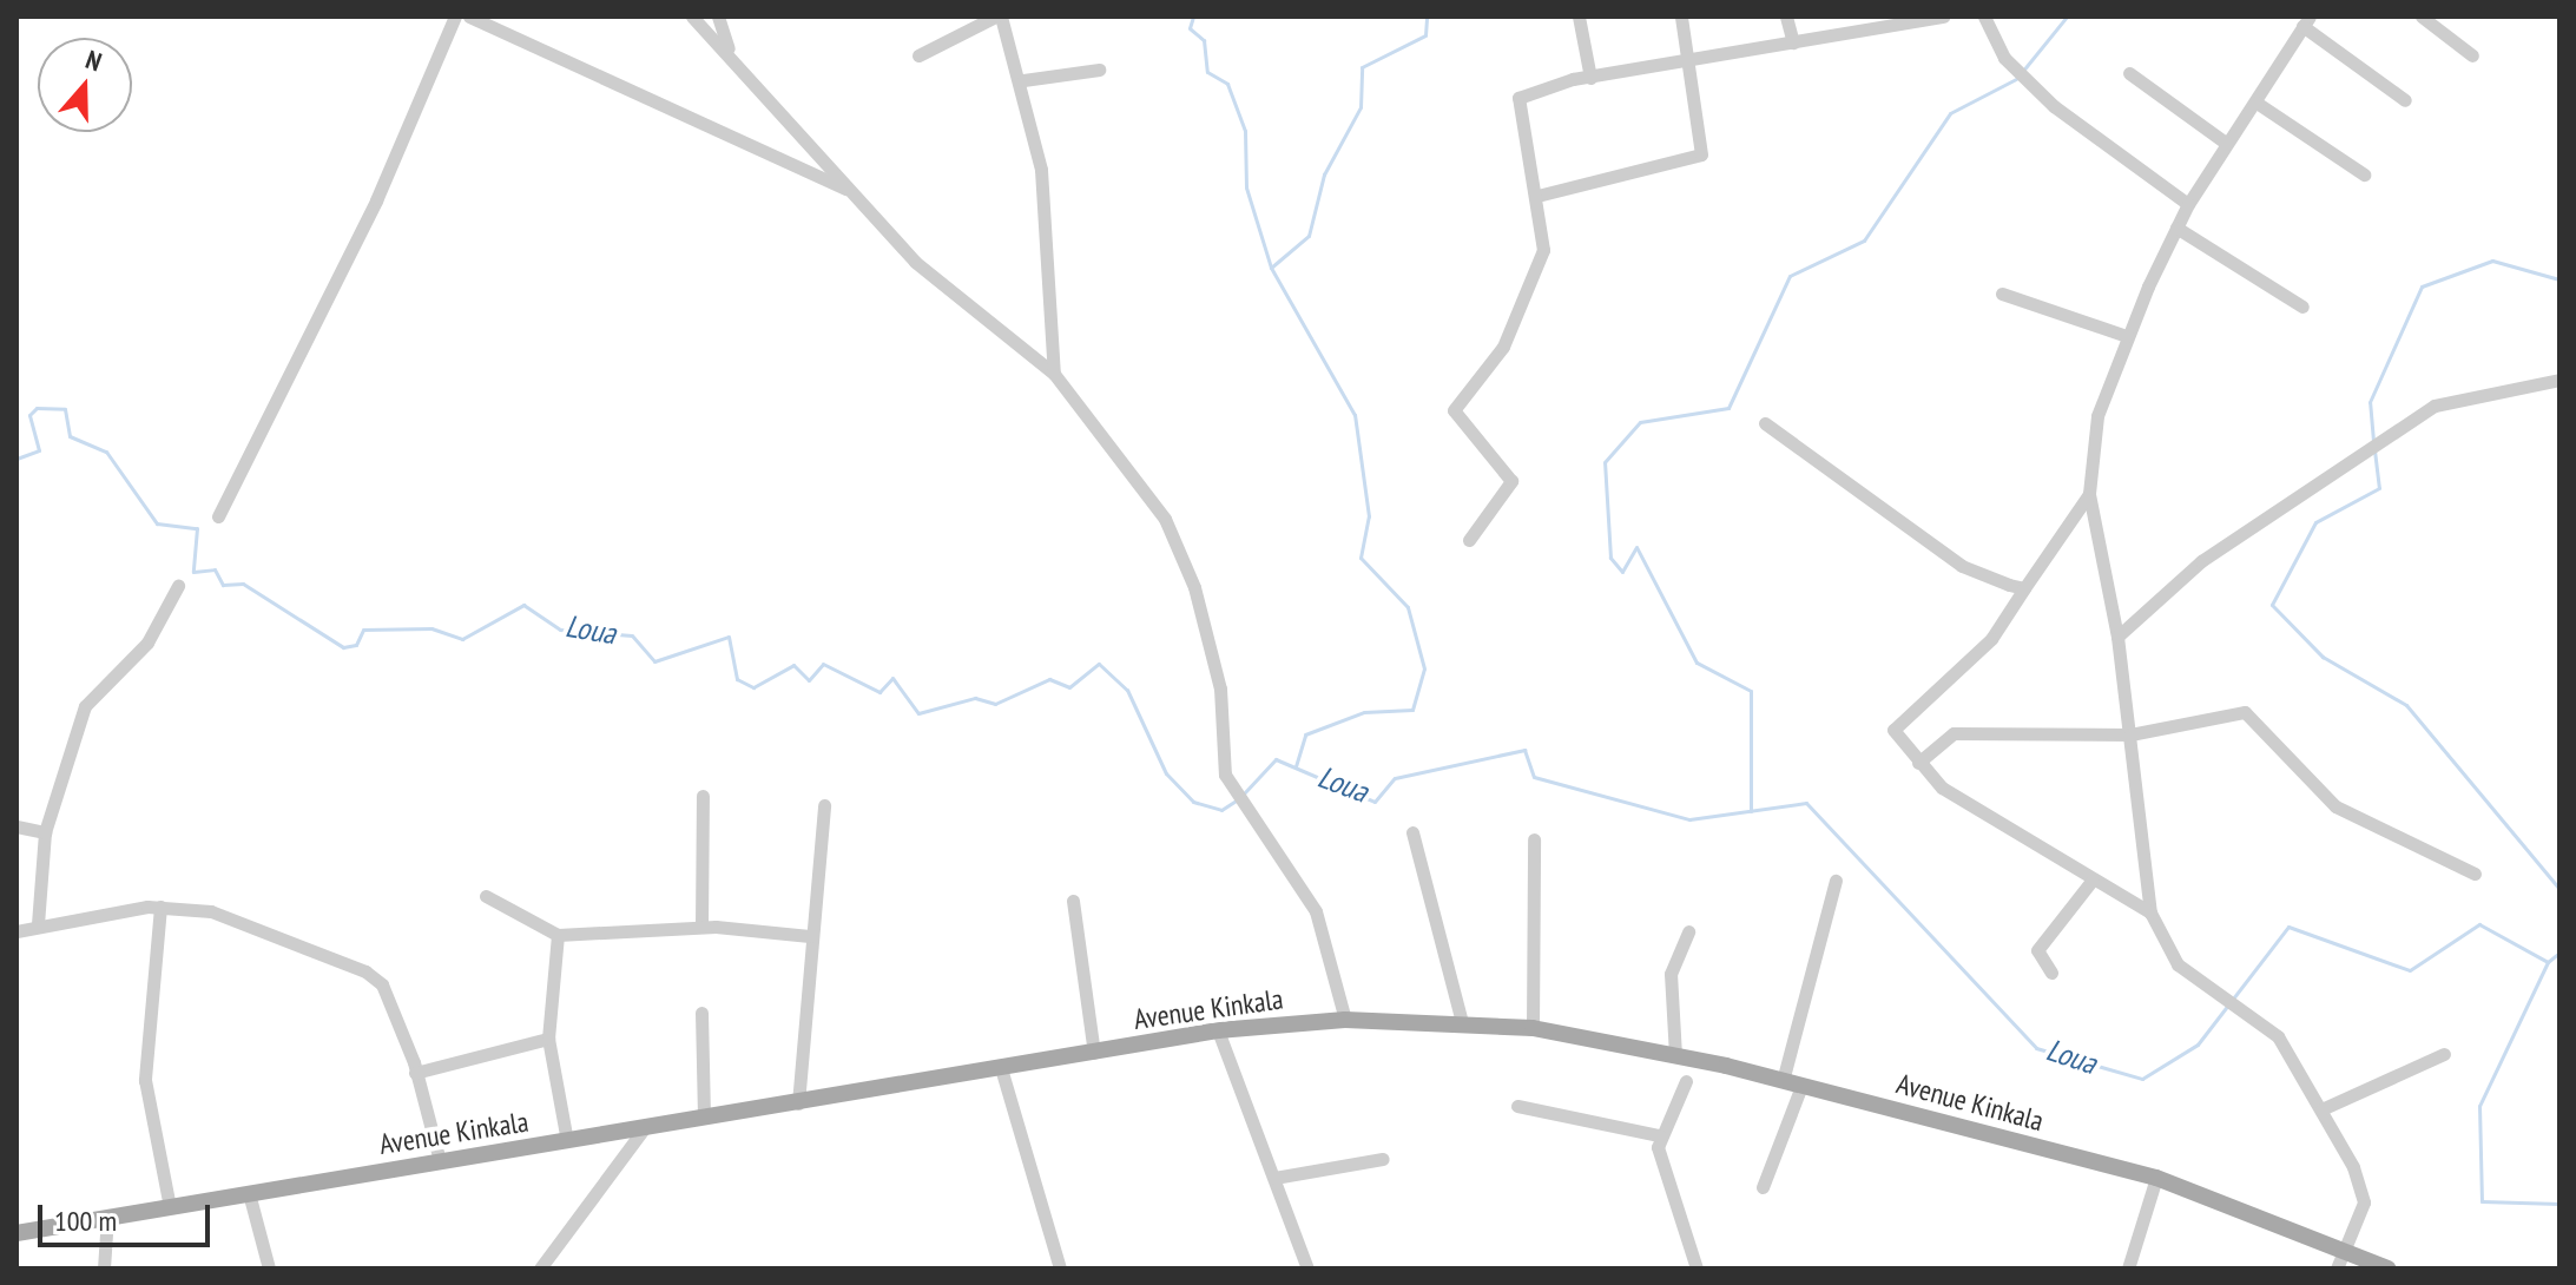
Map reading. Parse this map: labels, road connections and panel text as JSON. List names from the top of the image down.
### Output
{
  "streets": {
    "main road": ["Avenue Kinkala"]
  },
  "water": ["Loua"],
  "scale_bar": "100 m",
  "north": "top"
}
